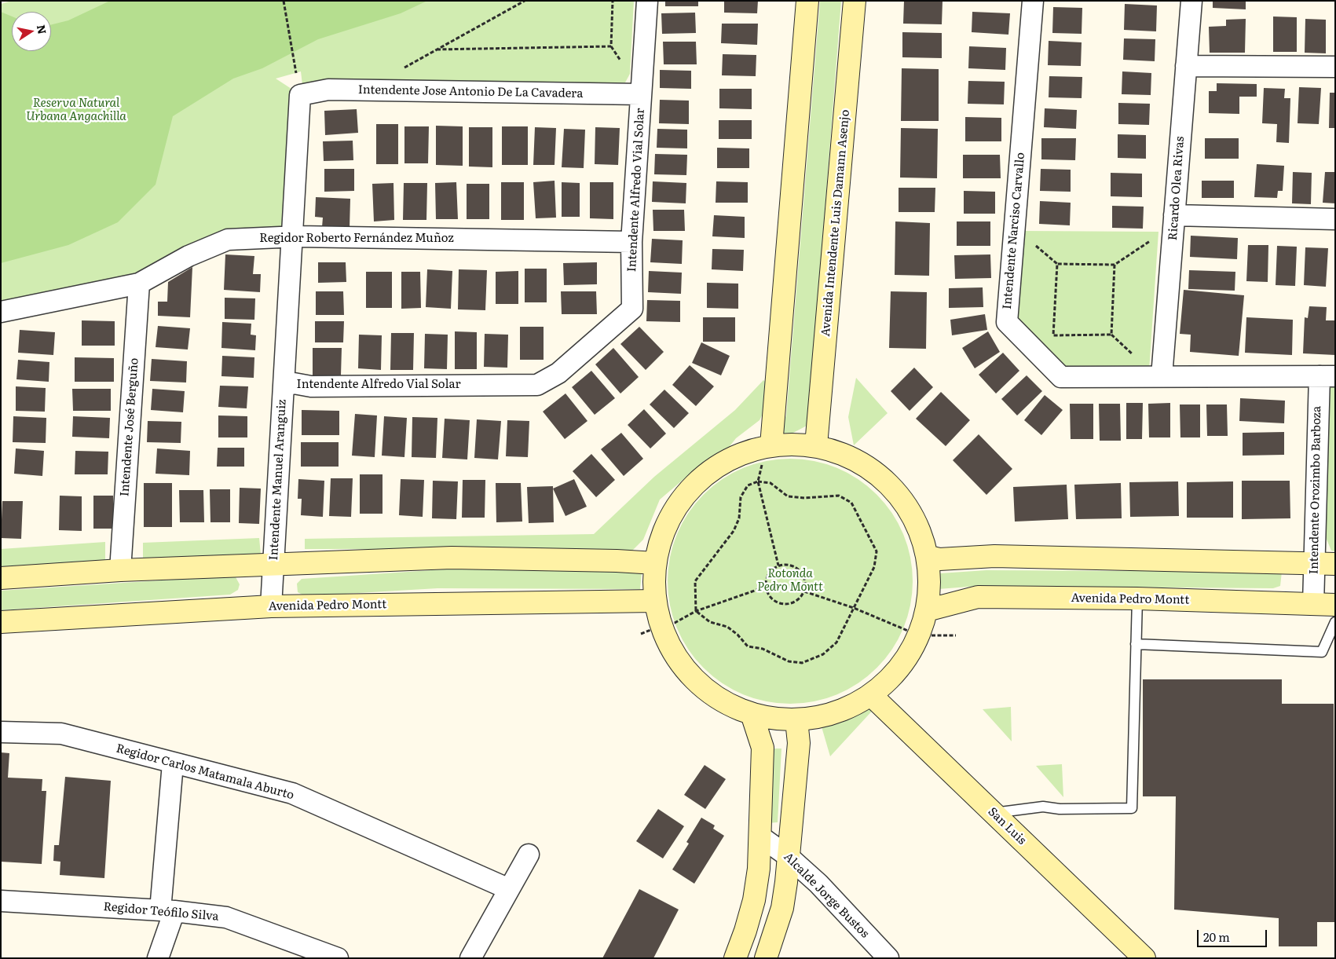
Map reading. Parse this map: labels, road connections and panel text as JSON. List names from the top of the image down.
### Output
{
  "streets": {
    "main road": ["Avenida Intendente Luis Damann Asenjo", "Avenida Pedro Montt", "San Luis"],
    "street": [
      "Intendente Jose Antonio De La Cavadera",
      "Ricardo Olea Rivas",
      "Intendente Alfredo Vial Solar",
      "Intendente Narciso Carvallo",
      "Regidor Roberto Fernández Muñoz",
      "Intendente José Berguño",
      "Intendente Manuel Aranguiz",
      "Intendente Orozimbo Barboza",
      "Regidor Carlos Matamala Aburto",
      "Alcalde Jorge Bustos",
      "Regidor Teófilo Silva"
    ]
  },
  "crossings": [
    ["Intendente Jose Antonio De La Cavadera", "Intendente Alfredo Vial Solar"],
    ["Intendente Jose Antonio De La Cavadera", "Intendente Manuel Aranguiz"],
    ["Ricardo Olea Rivas", "Intendente Narciso Carvallo"],
    ["Intendente Alfredo Vial Solar", "Regidor Roberto Fernández Muñoz"],
    ["Intendente Alfredo Vial Solar", "Intendente Manuel Aranguiz"],
    ["Intendente Narciso Carvallo", "Intendente Orozimbo Barboza"],
    ["Regidor Roberto Fernández Muñoz", "Intendente José Berguño"],
    ["Regidor Roberto Fernández Muñoz", "Intendente Manuel Aranguiz"],
    ["Intendente Manuel Aranguiz", "Avenida Pedro Montt"],
    ["Intendente Orozimbo Barboza", "Avenida Pedro Montt"]
  ],
  "parks": ["Reserva Natural Urbana Angachilla", "Rotonda Pedro Montt"],
  "scale_bar": "20 m",
  "north": "right"
}
